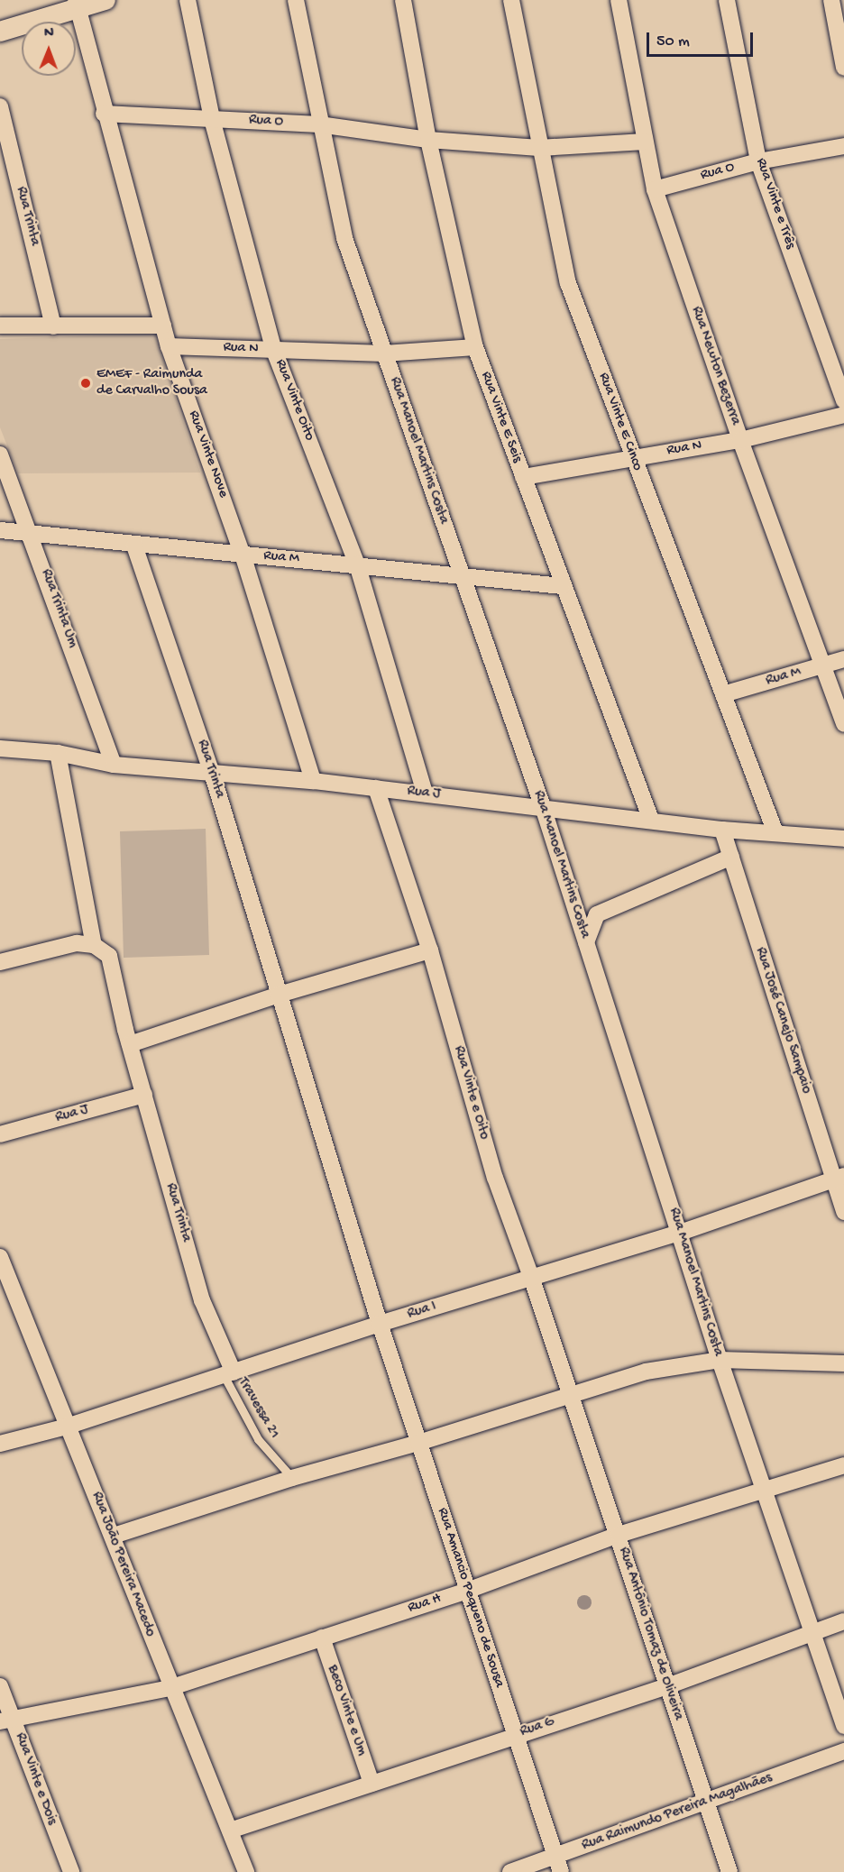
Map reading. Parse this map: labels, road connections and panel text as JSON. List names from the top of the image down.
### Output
{
  "streets": {
    "street": [
      "Rua O",
      "Rua Vinte e Três",
      "Rua Trinta",
      "Rua N",
      "Rua Newton Bezerra",
      "Rua Vinte Oito",
      "Rua Vinte E Seis",
      "Rua Vinte E Cinco",
      "Rua Manoel Martins Costa",
      "Rua Vinte Nove",
      "Rua M",
      "Rua Trinta Um",
      "Rua J",
      "Rua José Canejo Sampaio",
      "Rua Vinte e Oito",
      "Rua I",
      "Rua João Pereira Macedo",
      "Rua Amancio Pequeno de Sousa",
      "Rua H",
      "Rua Antônio Tomaz de Oliveira",
      "Beco Vinte e Um",
      "Rua G",
      "Rua Vinte e Dois",
      "Rua Raimundo Pereira Magalhães"
    ],
    "lane": ["Travessa 21"]
  },
  "crossings": [
    ["Rua O", "Rua Vinte e Três"],
    ["Rua O", "Rua Newton Bezerra"],
    ["Rua O", "Rua Vinte Oito"],
    ["Rua O", "Rua Vinte E Seis"],
    ["Rua O", "Rua Vinte E Cinco"],
    ["Rua O", "Rua Manoel Martins Costa"],
    ["Rua O", "Rua Vinte Nove"],
    ["Rua Trinta", "Rua M"],
    ["Rua Trinta", "Rua J"],
    ["Rua Trinta", "Rua I"],
    ["Rua Trinta", "Travessa 21"],
    ["Rua Trinta", "Rua Amancio Pequeno de Sousa"],
    ["Rua N", "Rua Newton Bezerra"],
    ["Rua N", "Rua Vinte Oito"],
    ["Rua N", "Rua Vinte E Seis"],
    ["Rua N", "Rua Vinte E Cinco"],
    ["Rua N", "Rua Manoel Martins Costa"],
    ["Rua N", "Rua Vinte Nove"],
    ["Rua Newton Bezerra", "Rua M"],
    ["Rua Vinte Oito", "Rua M"],
    ["Rua Vinte Oito", "Rua J"],
    ["Rua Vinte E Seis", "Rua M"],
    ["Rua Vinte E Seis", "Rua J"],
    ["Rua Vinte E Cinco", "Rua M"],
    ["Rua Vinte E Cinco", "Rua J"],
    ["Rua Manoel Martins Costa", "Rua M"],
    ["Rua Manoel Martins Costa", "Rua J"],
    ["Rua Manoel Martins Costa", "Rua I"],
    ["Rua Manoel Martins Costa", "Rua H"],
    ["Rua Manoel Martins Costa", "Rua G"],
    ["Rua Vinte Nove", "Rua M"],
    ["Rua Vinte Nove", "Rua J"],
    ["Rua M", "Rua Trinta Um"],
    ["Rua Trinta Um", "Rua J"],
    ["Rua J", "Rua José Canejo Sampaio"],
    ["Rua J", "Rua Vinte e Oito"],
    ["Rua José Canejo Sampaio", "Rua I"],
    ["Rua Vinte e Oito", "Rua I"],
    ["Rua Vinte e Oito", "Rua Antônio Tomaz de Oliveira"],
    ["Rua I", "Travessa 21"],
    ["Rua I", "Rua João Pereira Macedo"],
    ["Rua I", "Rua Amancio Pequeno de Sousa"],
    ["Rua João Pereira Macedo", "Rua H"],
    ["Rua João Pereira Macedo", "Rua G"],
    ["Rua Amancio Pequeno de Sousa", "Rua H"],
    ["Rua Amancio Pequeno de Sousa", "Rua G"],
    ["Rua Amancio Pequeno de Sousa", "Rua Raimundo Pereira Magalhães"],
    ["Rua H", "Rua Antônio Tomaz de Oliveira"],
    ["Rua H", "Beco Vinte e Um"],
    ["Rua H", "Rua Vinte e Dois"],
    ["Rua Antônio Tomaz de Oliveira", "Rua G"],
    ["Rua Antônio Tomaz de Oliveira", "Rua Raimundo Pereira Magalhães"],
    ["Beco Vinte e Um", "Rua G"]
  ],
  "places": ["EMEF - Raimunda de Carvalho Sousa"],
  "scale_bar": "50 m",
  "north": "top"
}
